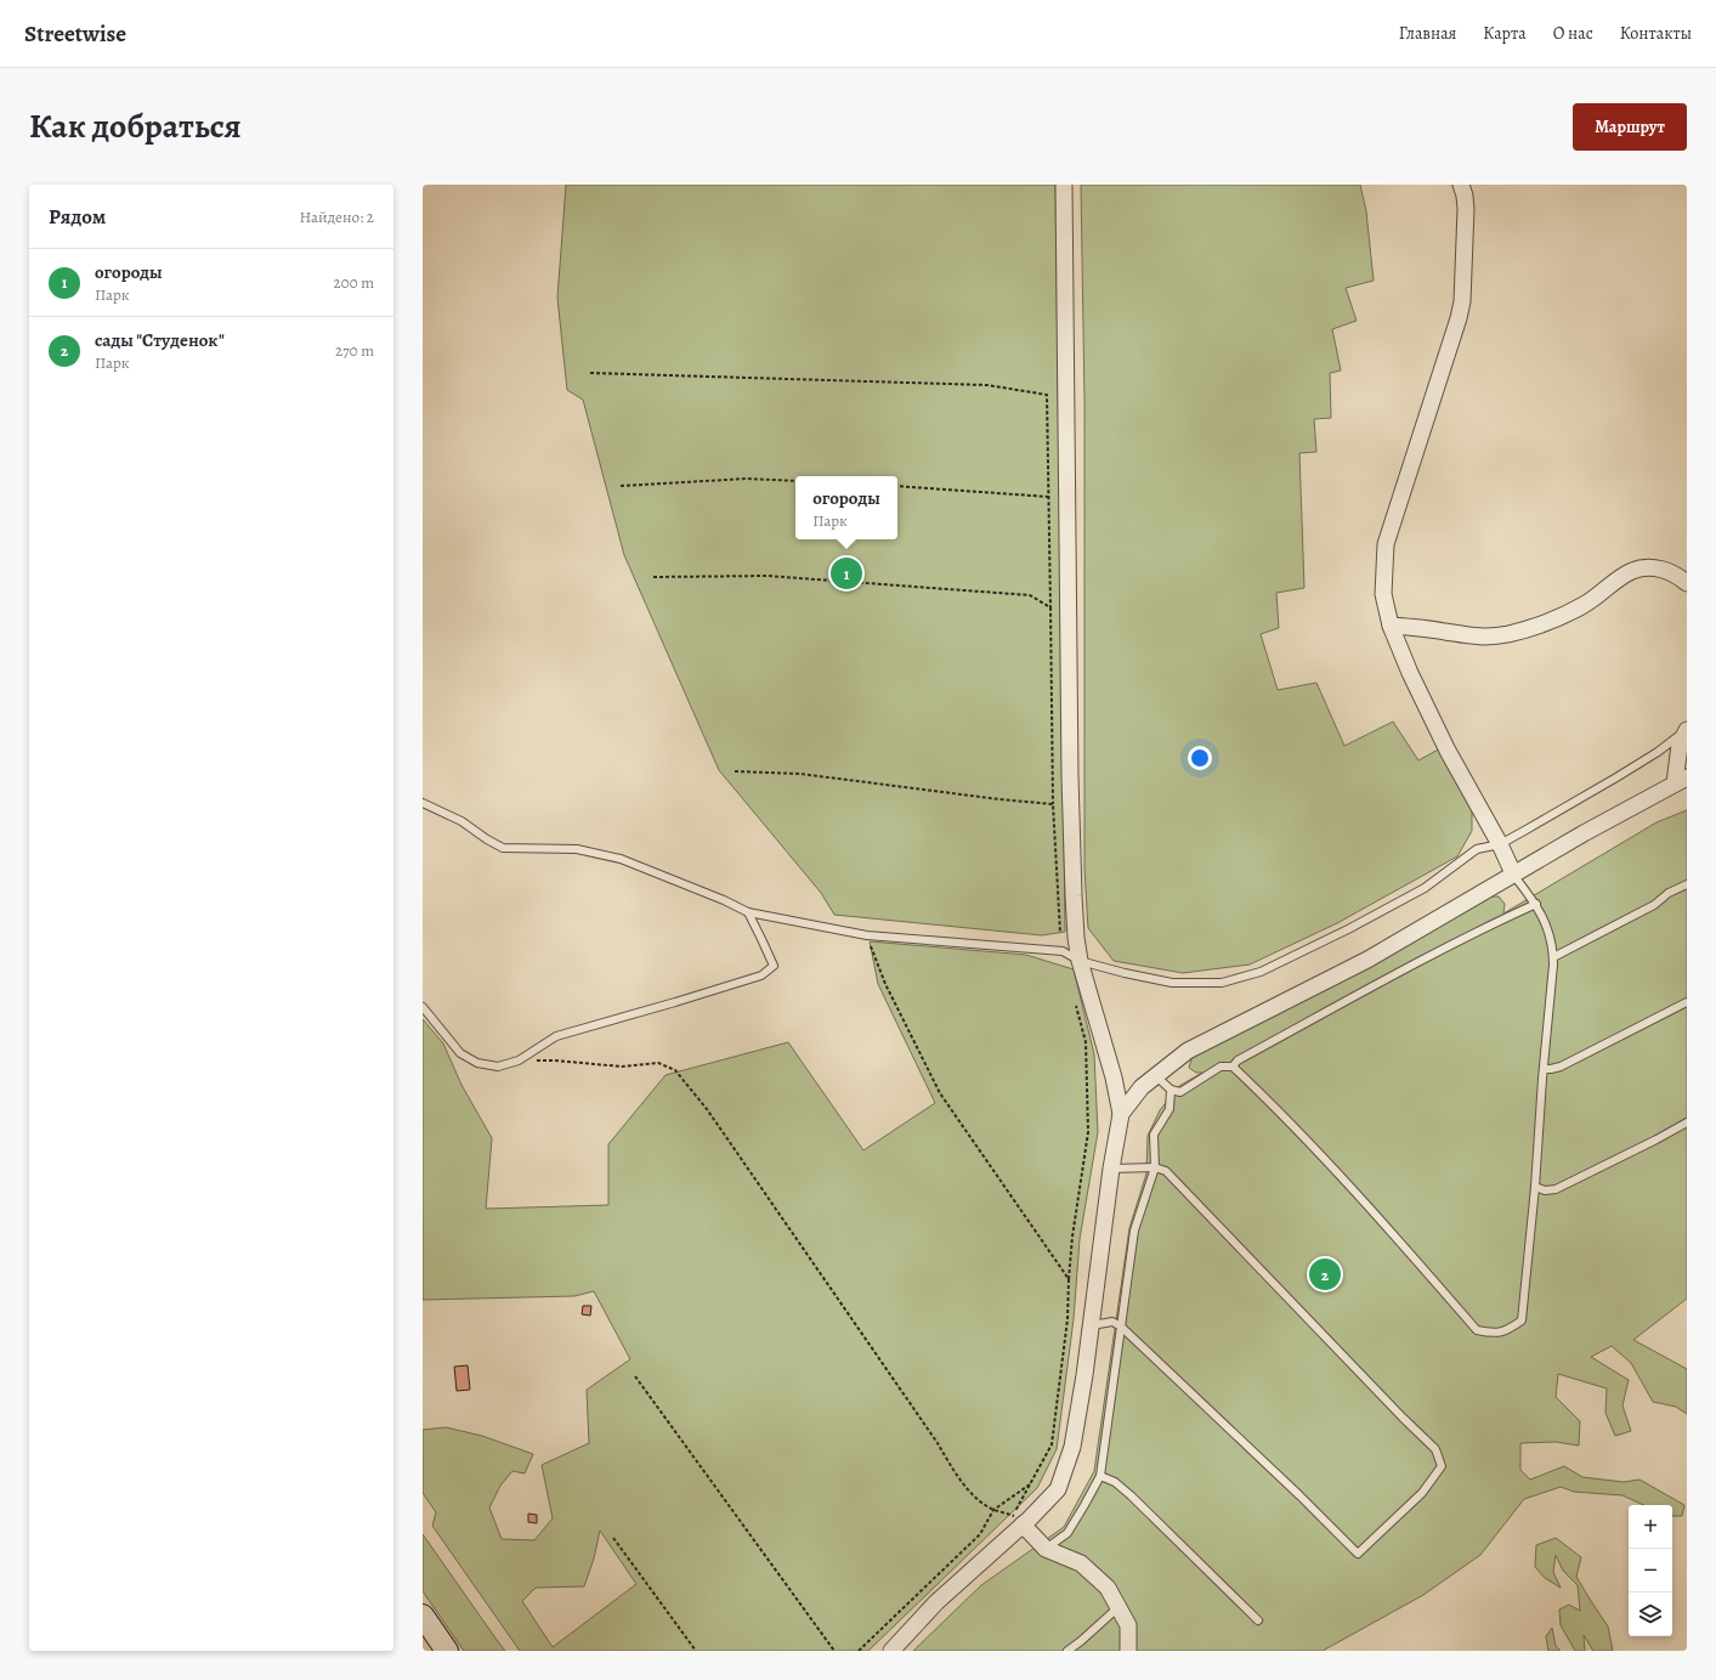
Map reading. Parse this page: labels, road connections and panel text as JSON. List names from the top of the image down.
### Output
{
  "page": {
    "header": "Streetwise",
    "nav": [
      "Главная",
      "Карта",
      "О нас",
      "Контакты"
    ],
    "title": "Как добраться",
    "buttons": "Маршрут",
    "heading": ["Рядом", "Найдено: 2"],
    "list": [
      {
        "mark": "1",
        "name": "огороды",
        "note": "Парк",
        "value": "200 m"
      },
      {
        "mark": "2",
        "name": "сады \"Студенок\"",
        "note": "Парк",
        "value": "270 m"
      }
    ],
    "popup": ["огороды", "Парк"],
    "pins": ["1", "2"],
    "map_buttons": ["+", "−"]
  }
}
